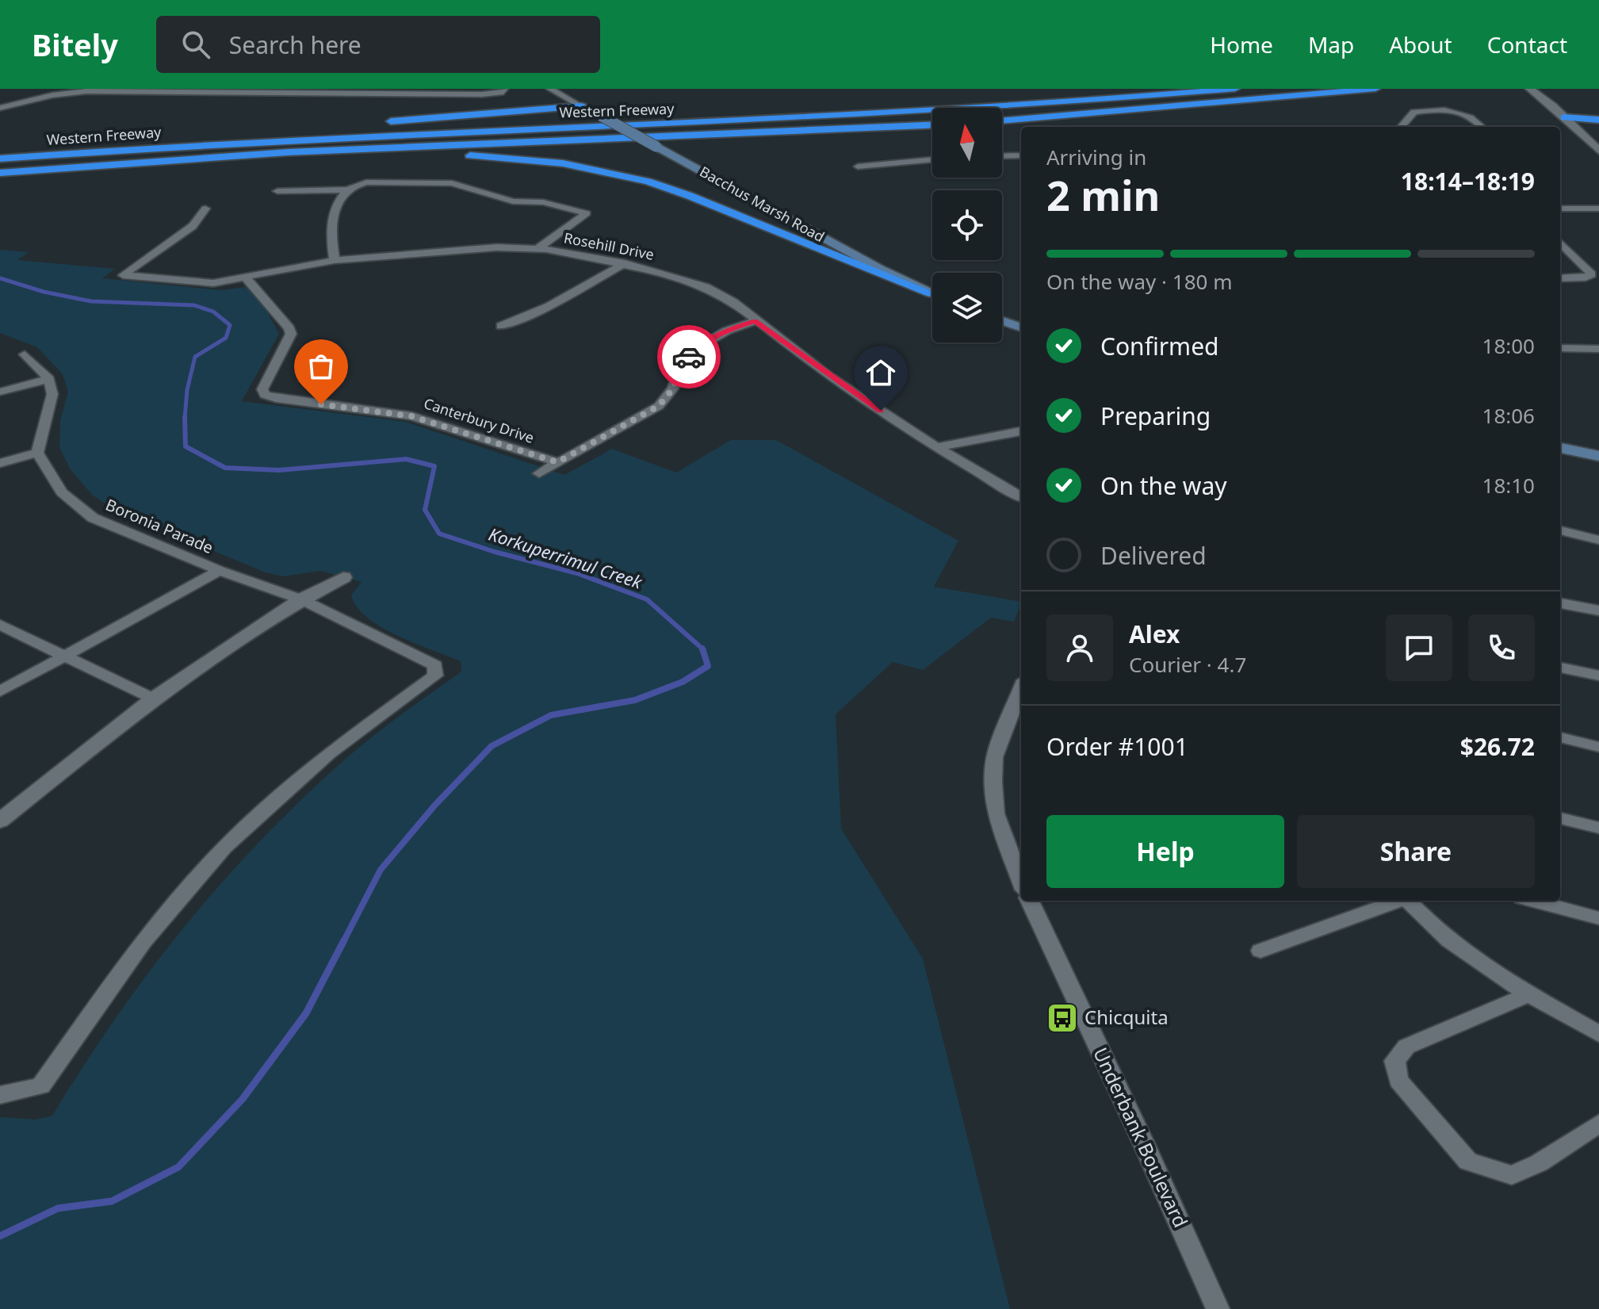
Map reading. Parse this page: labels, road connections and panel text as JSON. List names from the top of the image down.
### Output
{
  "streets": {
    "highway": ["Western Freeway"],
    "main road": ["Bacchus Marsh Road"],
    "street": [
      "Rosehill Drive",
      "Canterbury Drive",
      "Boronia Parade",
      "Underbank Boulevard"
    ]
  },
  "crossings": [
    ["Rosehill Drive", "Canterbury Drive"]
  ],
  "water": ["Korkuperrimul Creek"],
  "places": {
    "bus stop": ["Chicquita"]
  },
  "north": "top",
  "page": {
    "header": "Bitely",
    "search": "Search here",
    "nav": [
      "Home",
      "Map",
      "About",
      "Contact"
    ],
    "heading": ["2 min", "Arriving in", "18:14–18:19"],
    "panel": [
      "Alex",
      "Courier · 4.7",
      "Order #1001",
      "$26.72"
    ],
    "bar": "On the way · 180 m",
    "list": [
      ["Confirmed", "18:00"],
      ["Preparing", "18:06"],
      ["On the way", "18:10"],
      "Delivered"
    ],
    "buttons": ["Help", "Share"]
  }
}
